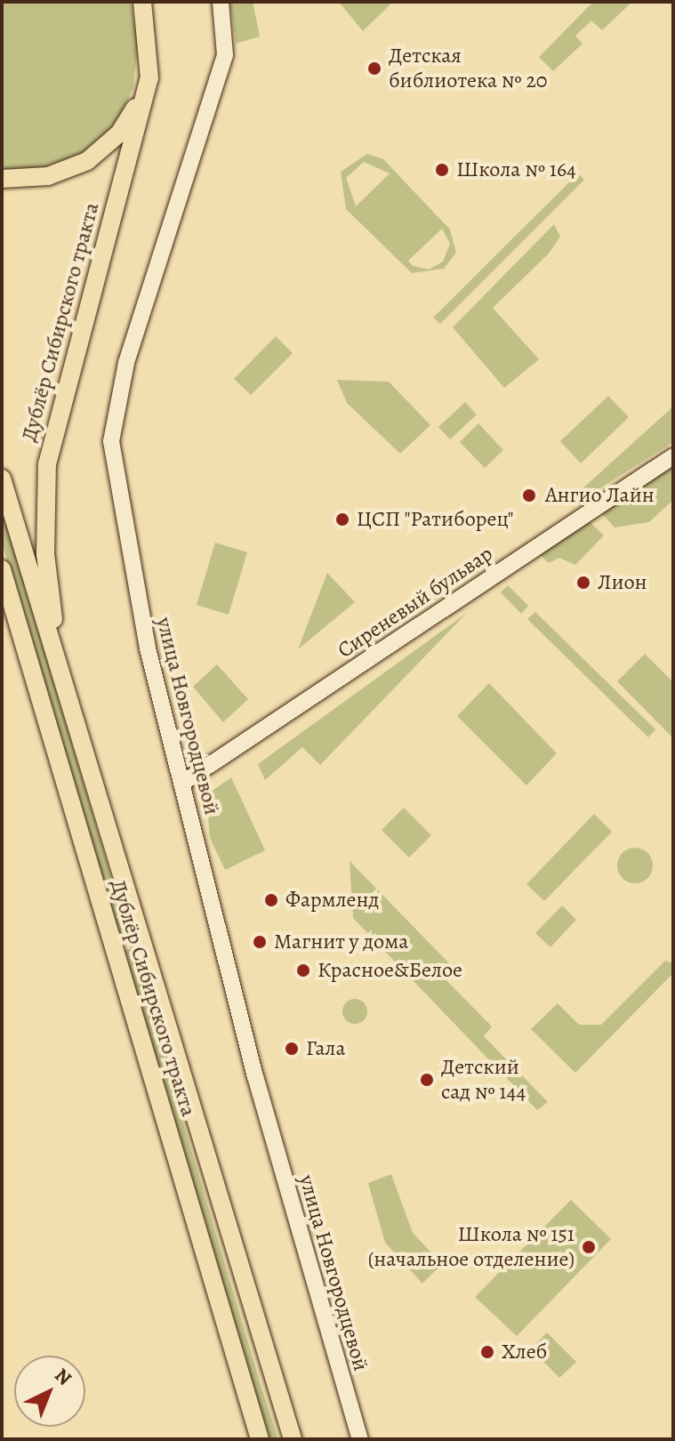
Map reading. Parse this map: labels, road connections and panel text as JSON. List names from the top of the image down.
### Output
{
  "streets": {
    "main road": ["Дублёр Сибирского тракта"],
    "street": ["Сиреневый бульвар", "улица Новгородцевой"]
  },
  "crossings": [
    ["Сиреневый бульвар", "улица Новгородцевой"]
  ],
  "places": [
    "Детская библиотека № 20",
    "Школа № 164",
    "Ангио Лайн",
    "ЦСП \"Ратиборец\"",
    "Лион",
    "Фармленд",
    "Магнит у дома",
    "Красное&Белое",
    "Гала",
    "Детский сад № 144",
    "Школа № 151 (начальное отделение)",
    "Хлеб"
  ],
  "north": "top right"
}
